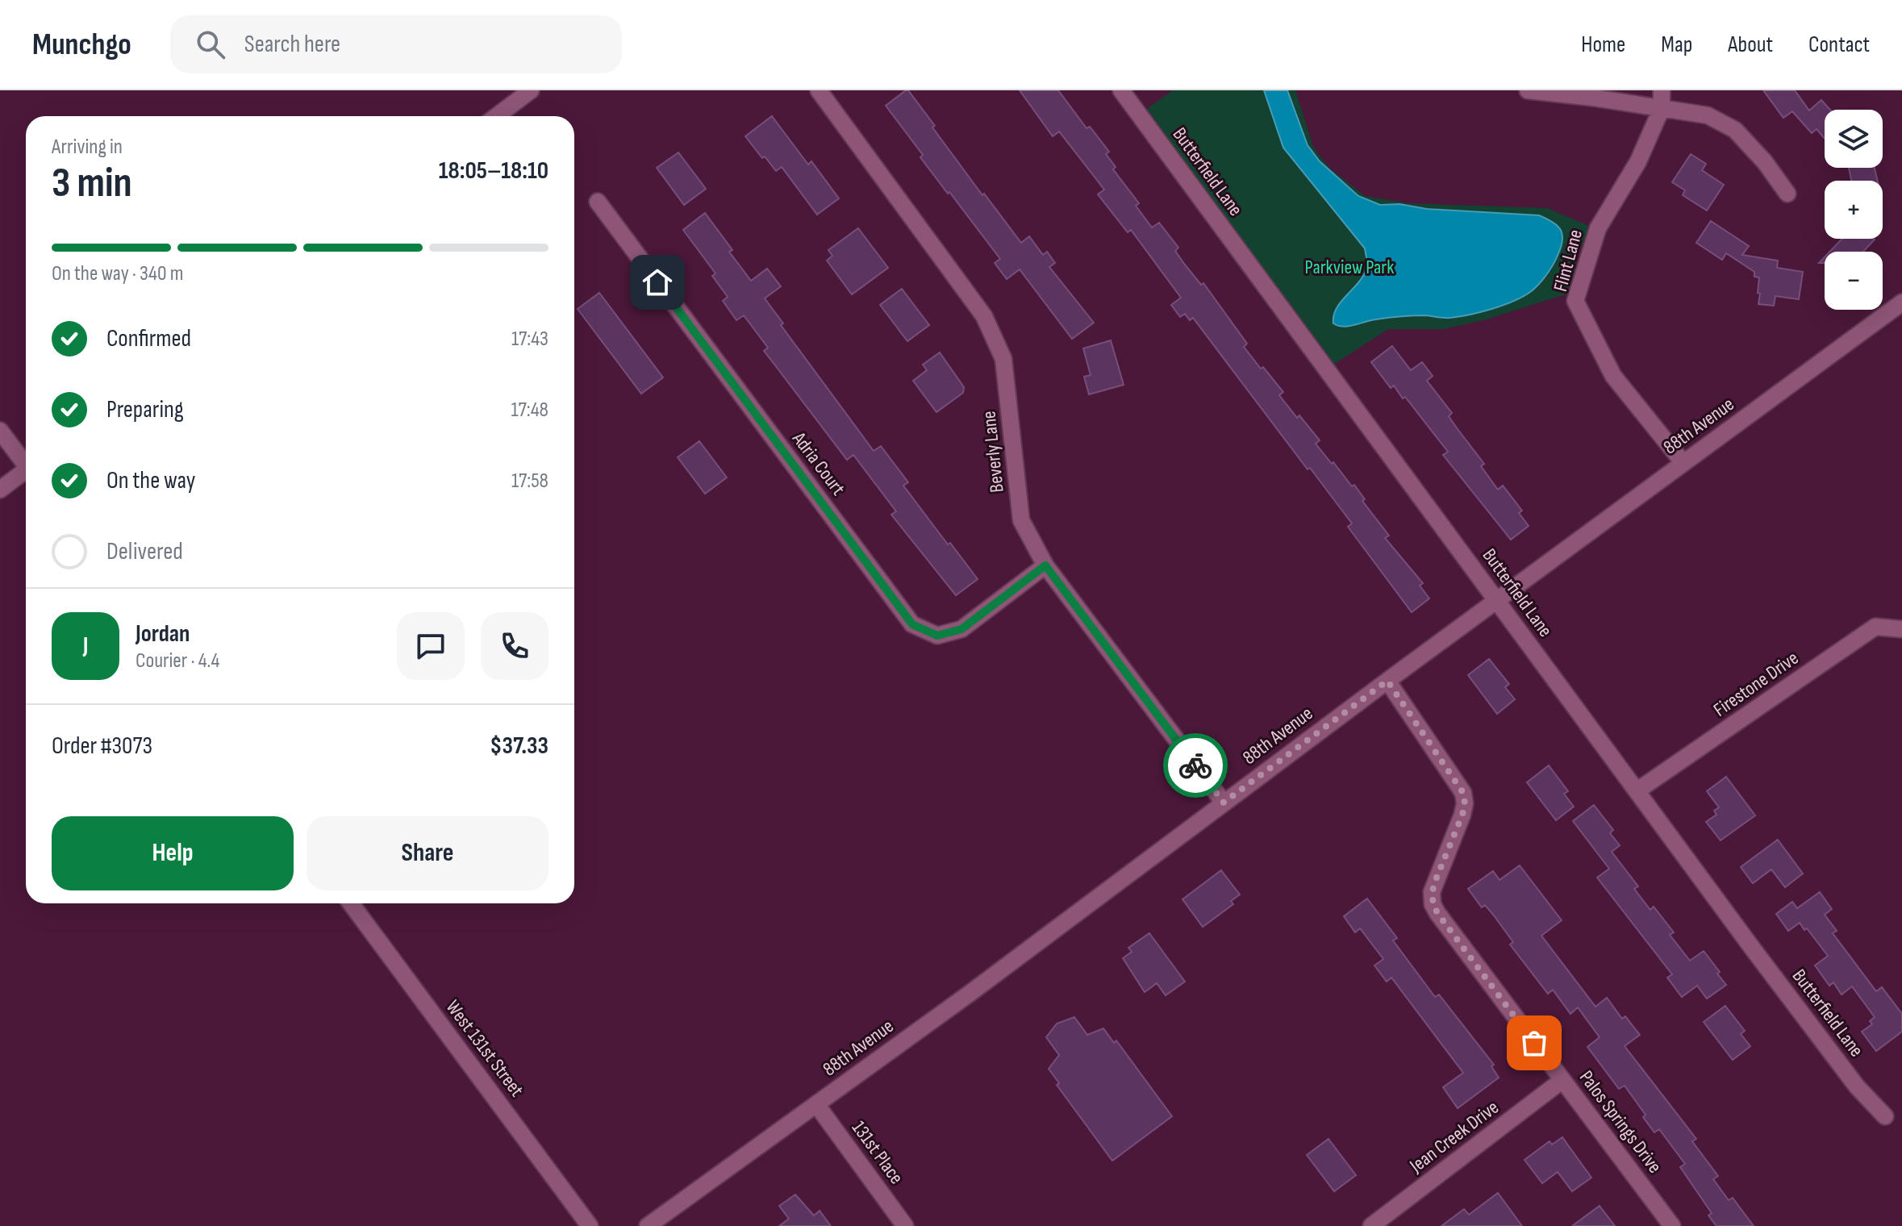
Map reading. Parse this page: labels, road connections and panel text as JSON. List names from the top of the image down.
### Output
{
  "streets": {
    "street": [
      "Butterfield Lane",
      "Flint Lane",
      "88th Avenue",
      "Beverly Lane",
      "Adria Court",
      "Firestone Drive",
      "West 131st Street",
      "Palos Springs Drive",
      "Jean Creek Drive",
      "131st Place"
    ]
  },
  "crossings": [
    ["Butterfield Lane", "88th Avenue"],
    ["Butterfield Lane", "Firestone Drive"],
    ["Flint Lane", "88th Avenue"],
    ["88th Avenue", "Beverly Lane"],
    ["88th Avenue", "Palos Springs Drive"],
    ["88th Avenue", "131st Place"],
    ["Beverly Lane", "Adria Court"],
    ["Palos Springs Drive", "Jean Creek Drive"]
  ],
  "parks": ["Parkview Park"],
  "page": {
    "header": "Munchgo",
    "search": "Search here",
    "nav": [
      "Home",
      "Map",
      "About",
      "Contact"
    ],
    "map_buttons": ["+", "−"],
    "heading": ["3 min", "Arriving in", "18:05–18:10"],
    "panel": [
      "Jordan",
      "Courier · 4.4",
      "Order #3073",
      "$37.33"
    ],
    "bar": "On the way · 340 m",
    "list": [
      ["Confirmed", "17:43"],
      ["Preparing", "17:48"],
      ["On the way", "17:58"],
      "Delivered"
    ],
    "round": "J",
    "buttons": ["Help", "Share"]
  }
}
